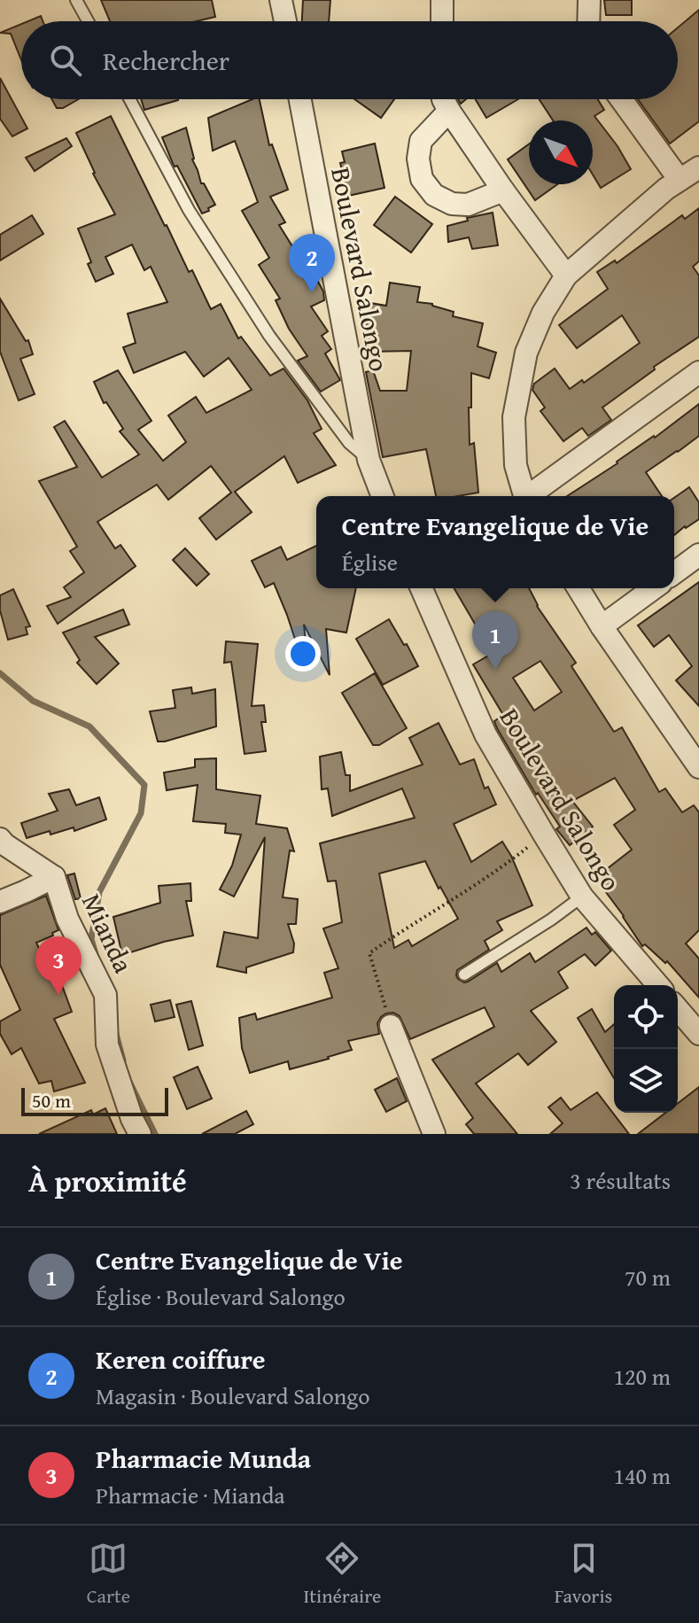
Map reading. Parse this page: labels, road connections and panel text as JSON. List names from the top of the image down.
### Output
{
  "streets": {
    "street": ["Boulevard Salongo", "Mianda"]
  },
  "scale_bar": "50 m",
  "north": "bottom right",
  "page": {
    "search": "Rechercher",
    "pins": ["2", "1", "3"],
    "popup": ["Centre Evangelique de Vie", "Église"],
    "scale": "50 m",
    "heading": ["À proximité", "3 résultats"],
    "list": [
      {
        "mark": "1",
        "name": "Centre Evangelique de Vie",
        "note": "Église · Boulevard Salongo",
        "value": "70 m"
      },
      {
        "mark": "2",
        "name": "Keren coiffure",
        "note": "Magasin · Boulevard Salongo",
        "value": "120 m"
      },
      {
        "mark": "3",
        "name": "Pharmacie Munda",
        "note": "Pharmacie · Mianda",
        "value": "140 m"
      }
    ],
    "nav": ["Carte", "Itinéraire", "Favoris"]
  }
}
